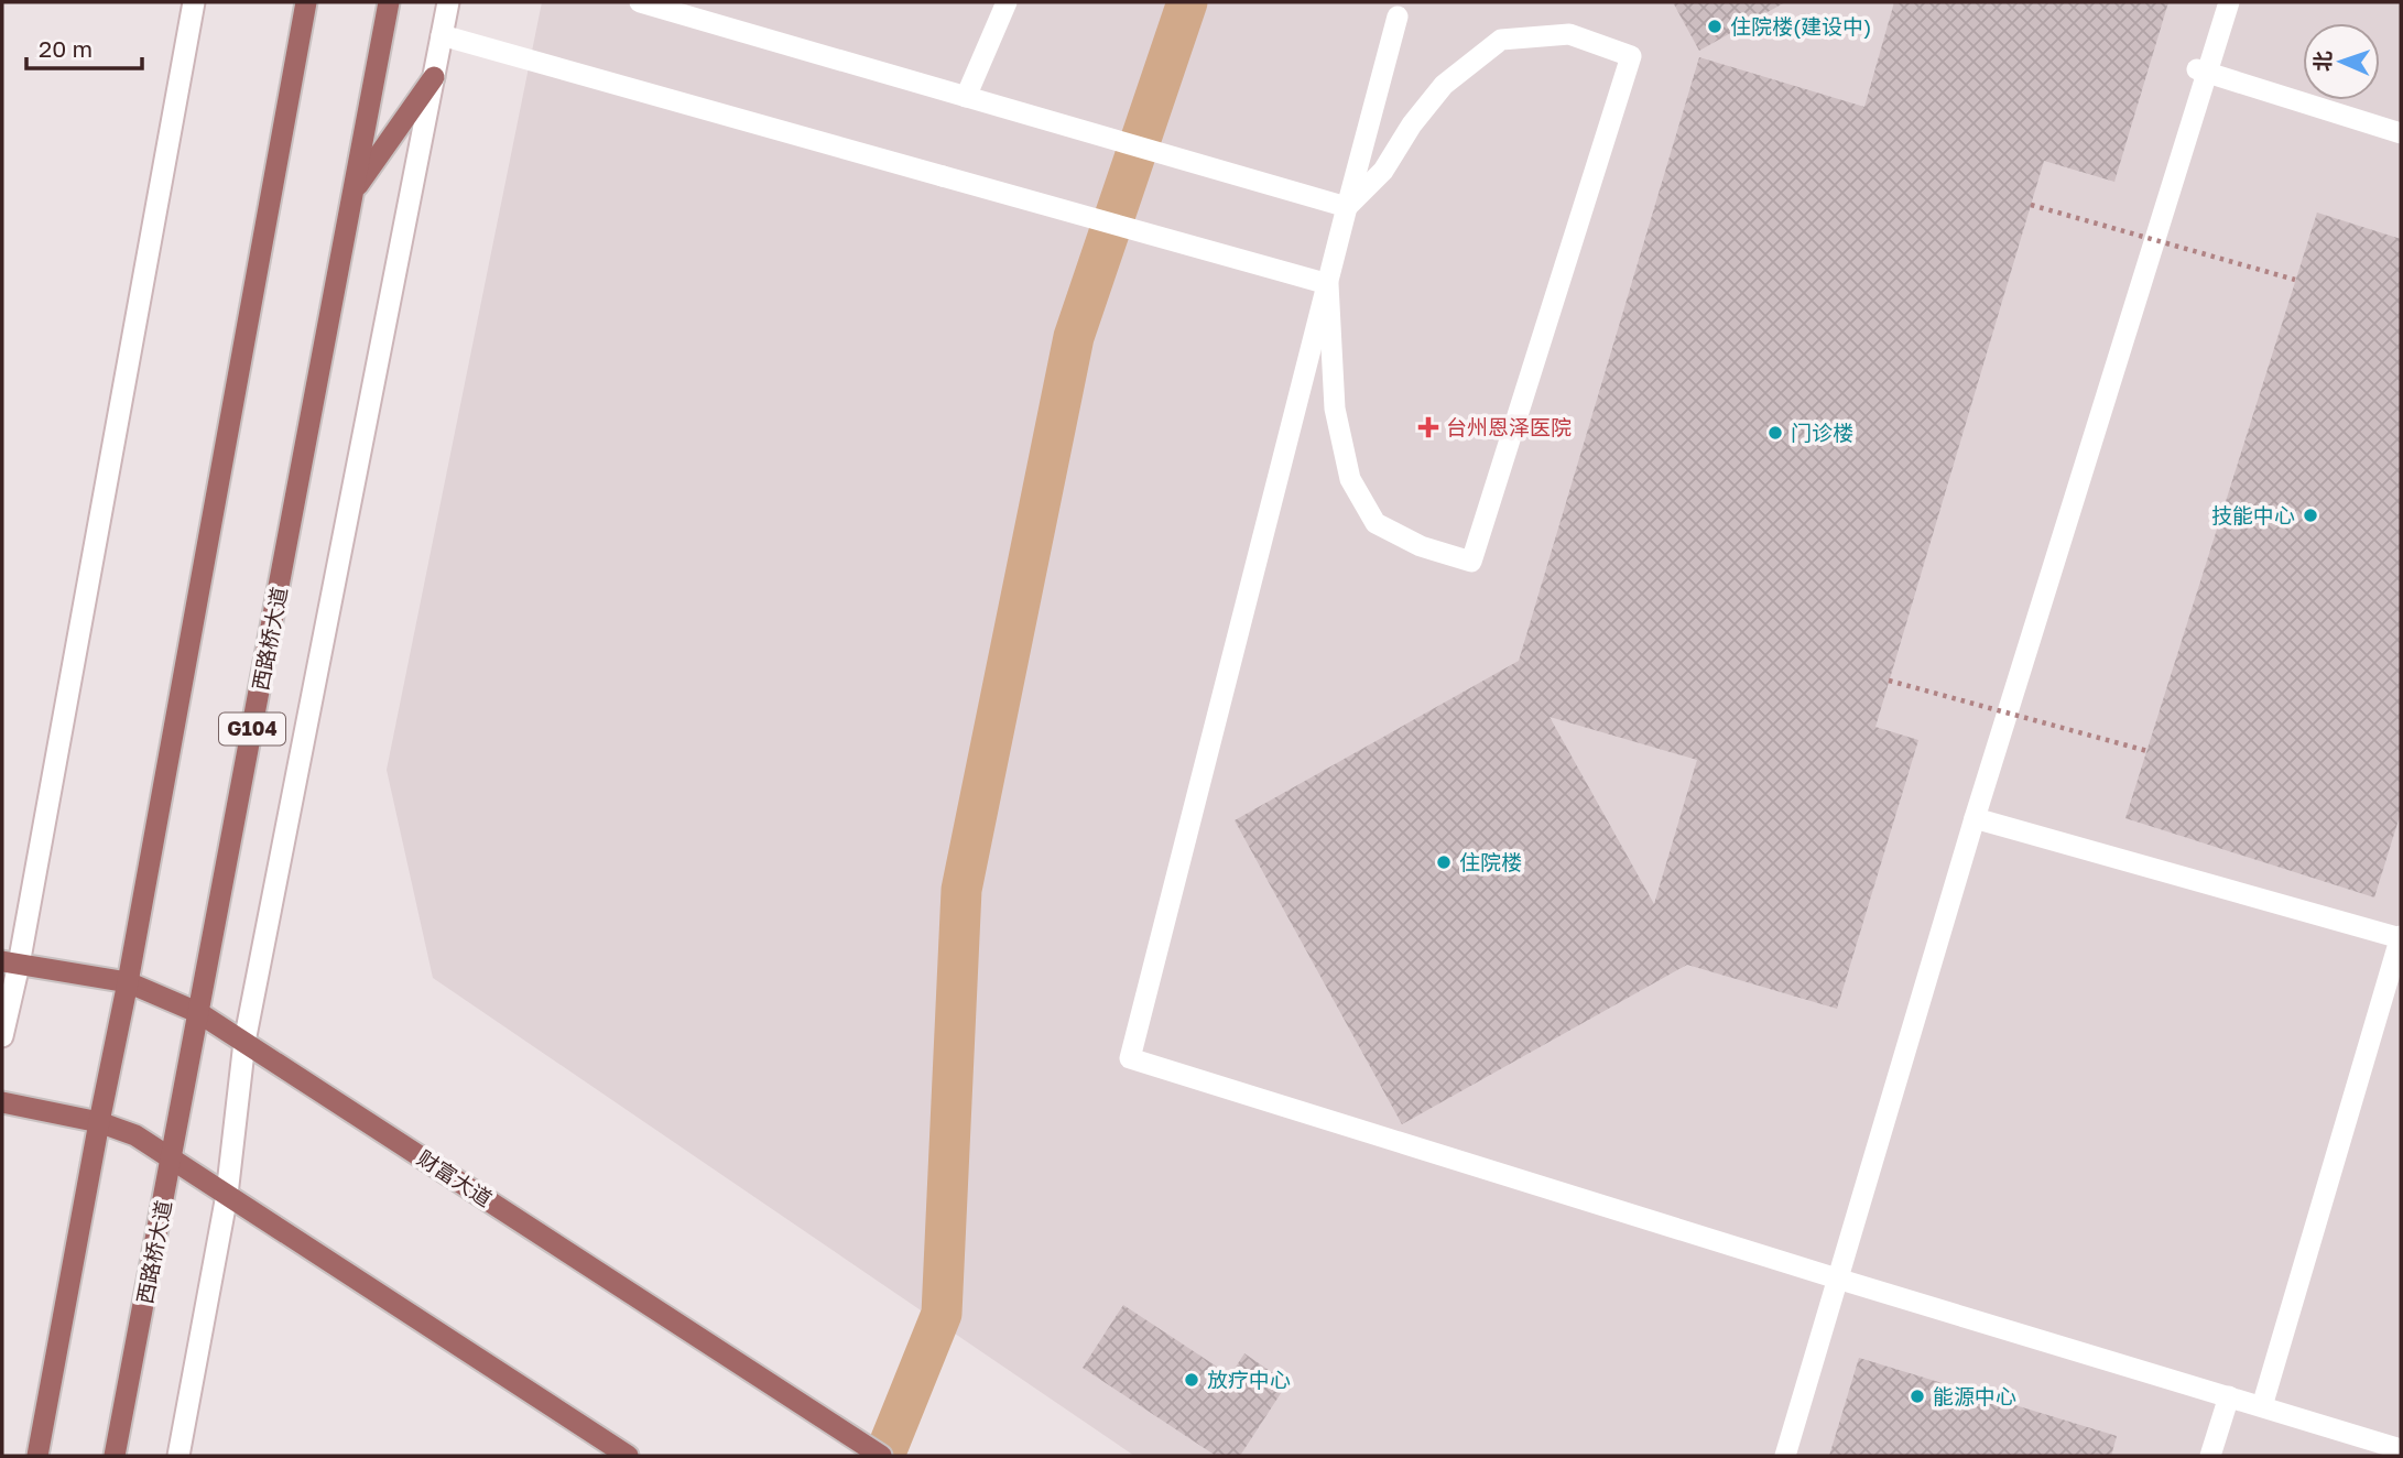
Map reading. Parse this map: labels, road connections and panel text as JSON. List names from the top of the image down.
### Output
{
  "streets": {
    "main road": ["西路桥大道", "G104", "财富大道"]
  },
  "crossings": [
    ["西路桥大道", "财富大道"]
  ],
  "places": {
    "other": [
      "住院楼(建设中)",
      "门诊楼",
      "技能中心",
      "住院楼",
      "放疗中心",
      "能源中心"
    ],
    "health": ["台州恩泽医院"]
  },
  "scale_bar": "20 m",
  "north": "left"
}
